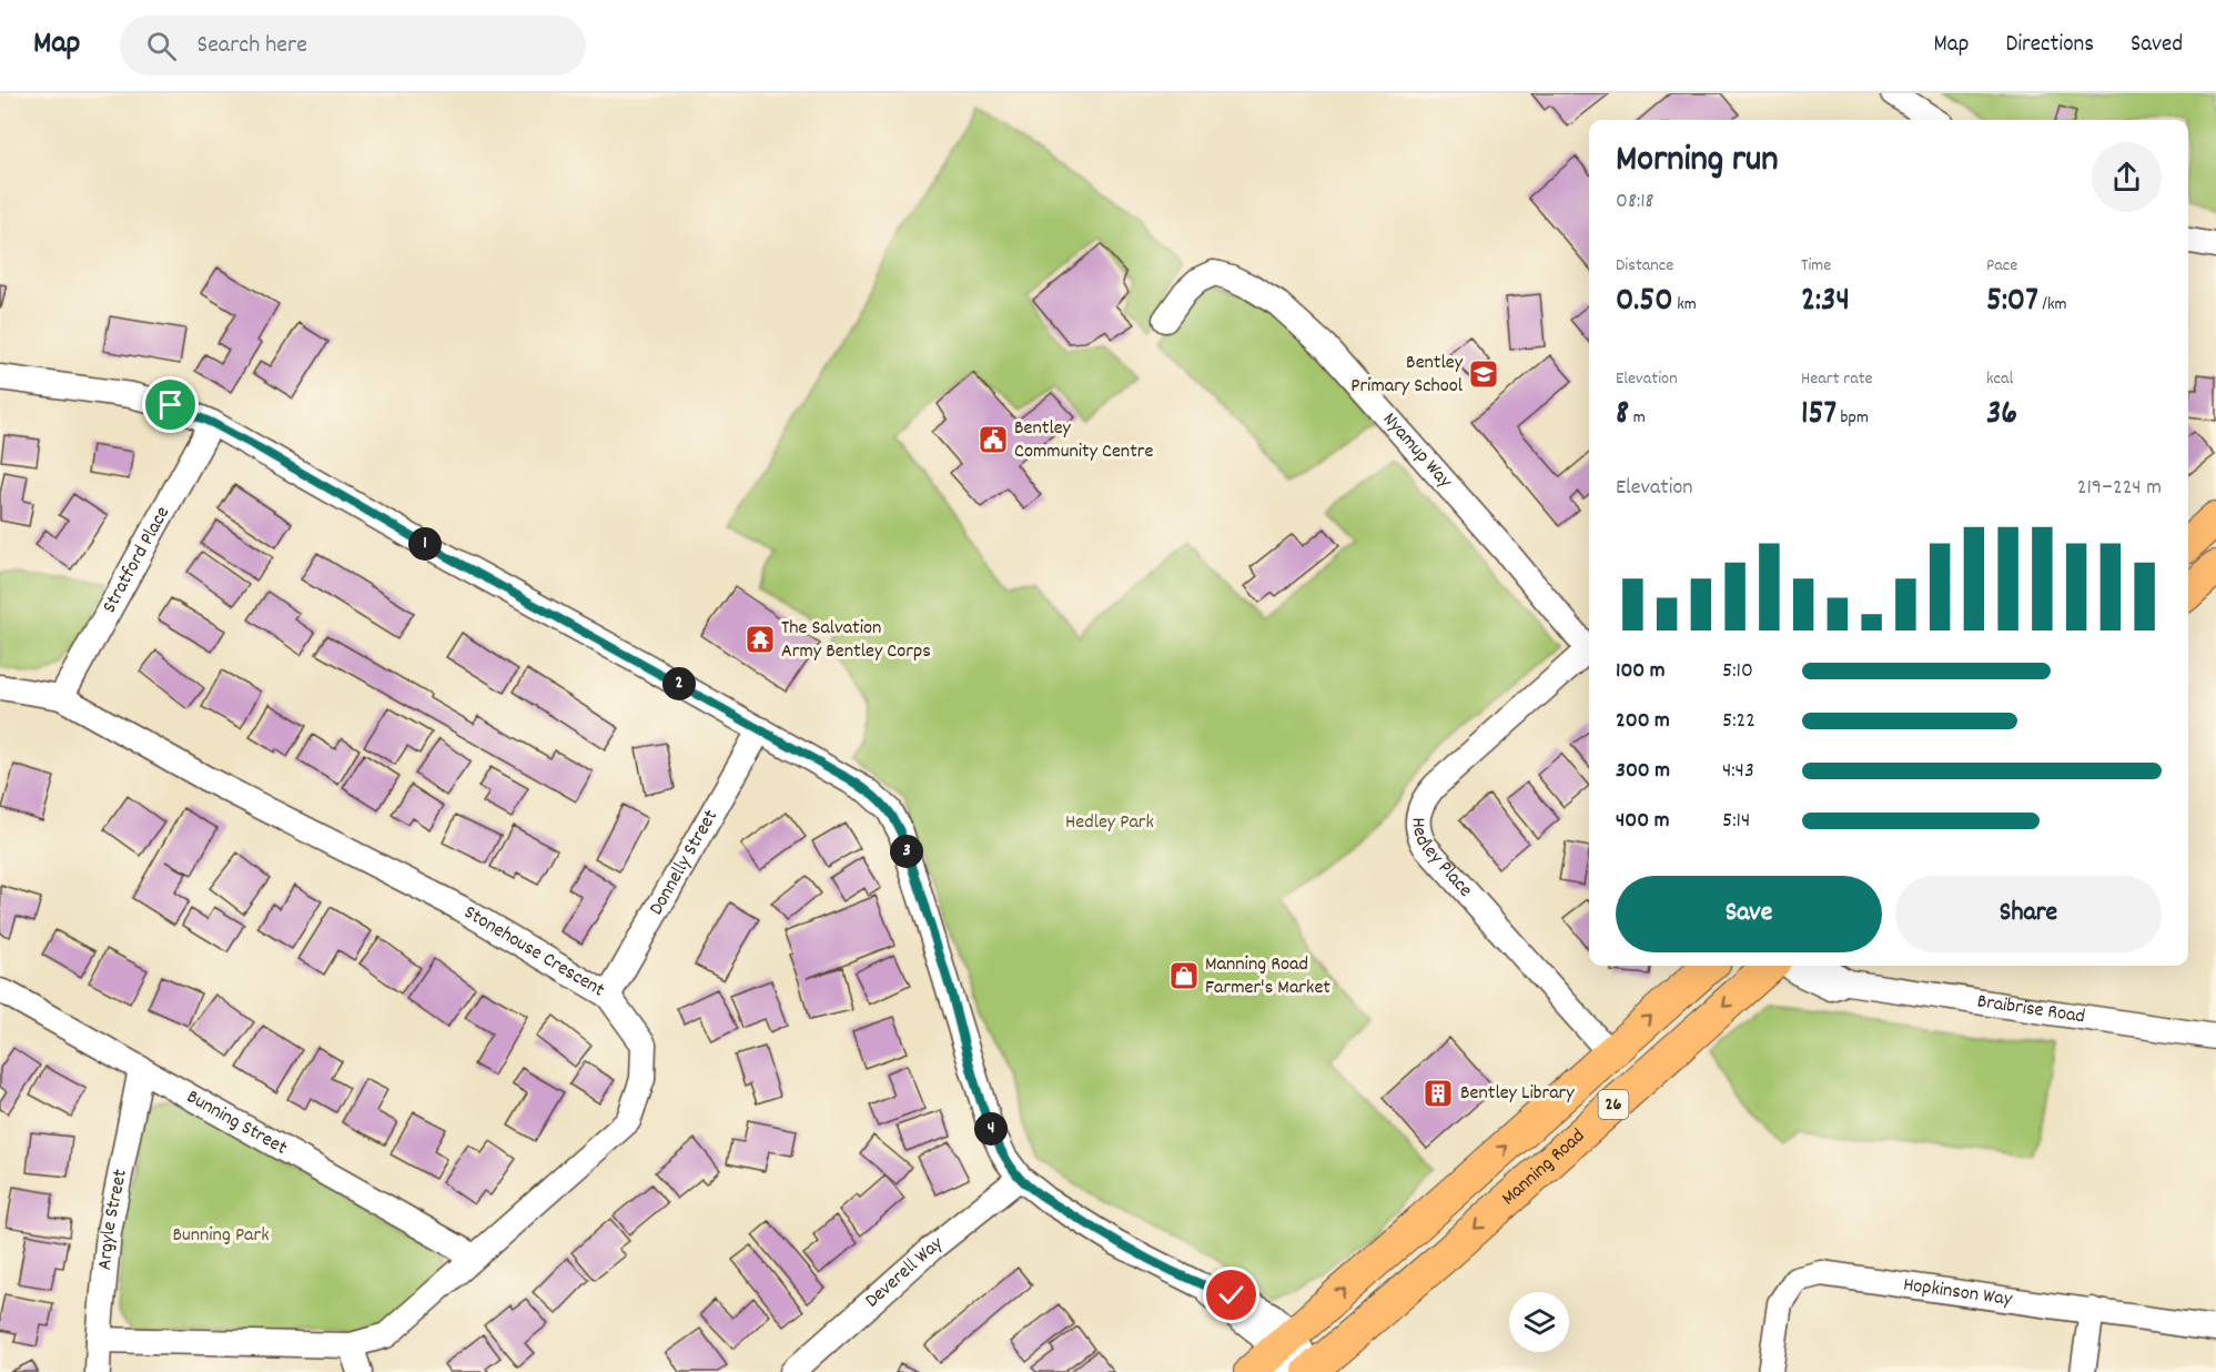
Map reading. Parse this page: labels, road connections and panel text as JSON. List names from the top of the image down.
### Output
{
  "streets": {
    "main road": ["26", "Manning Road"],
    "street": [
      "Nyamup Way",
      "Stratford Place",
      "Hedley Place",
      "Donnelly Street",
      "Stonehouse Crescent",
      "Braibrise Road",
      "Bunning Street",
      "Argyle Street",
      "Deverell Way",
      "Hopkinson Way"
    ]
  },
  "crossings": [
    ["Stratford Place", "Stonehouse Crescent"],
    ["Hedley Place", "Manning Road"],
    ["Donnelly Street", "Stonehouse Crescent"],
    ["Stonehouse Crescent", "Bunning Street"],
    ["Stonehouse Crescent", "Argyle Street"],
    ["Bunning Street", "Argyle Street"]
  ],
  "parks": ["Hedley Park", "Bunning Park"],
  "places": {
    "school or university": ["Bentley Primary School"],
    "public building": ["Bentley Community Centre"],
    "temple": ["The Salvation Army Bentley Corps"],
    "shop": ["Manning Road Farmer's Market"],
    "building": ["Bentley Library"]
  },
  "page": {
    "header": "Map",
    "search": "Search here",
    "nav": ["Map", "Directions", "Saved"],
    "heading": ["Morning run", "08:18"],
    "stats": [
      ["Distance", "0.50 km"],
      ["Time", "2:34"],
      ["Pace", "5:07 /km"],
      ["Elevation", "8 m"],
      ["Heart rate", "157 bpm"],
      ["kcal", "36"]
    ],
    "chart": ["Elevation", "219–224 m"],
    "pins": [
      "1",
      "2",
      "3",
      "4"
    ],
    "list": [
      {
        "name": "100 m",
        "note": "5:10"
      },
      {
        "name": "200 m",
        "note": "5:22"
      },
      {
        "name": "300 m",
        "note": "4:43"
      },
      {
        "name": "400 m",
        "note": "5:14"
      }
    ],
    "buttons": ["Save", "Share"]
  }
}
